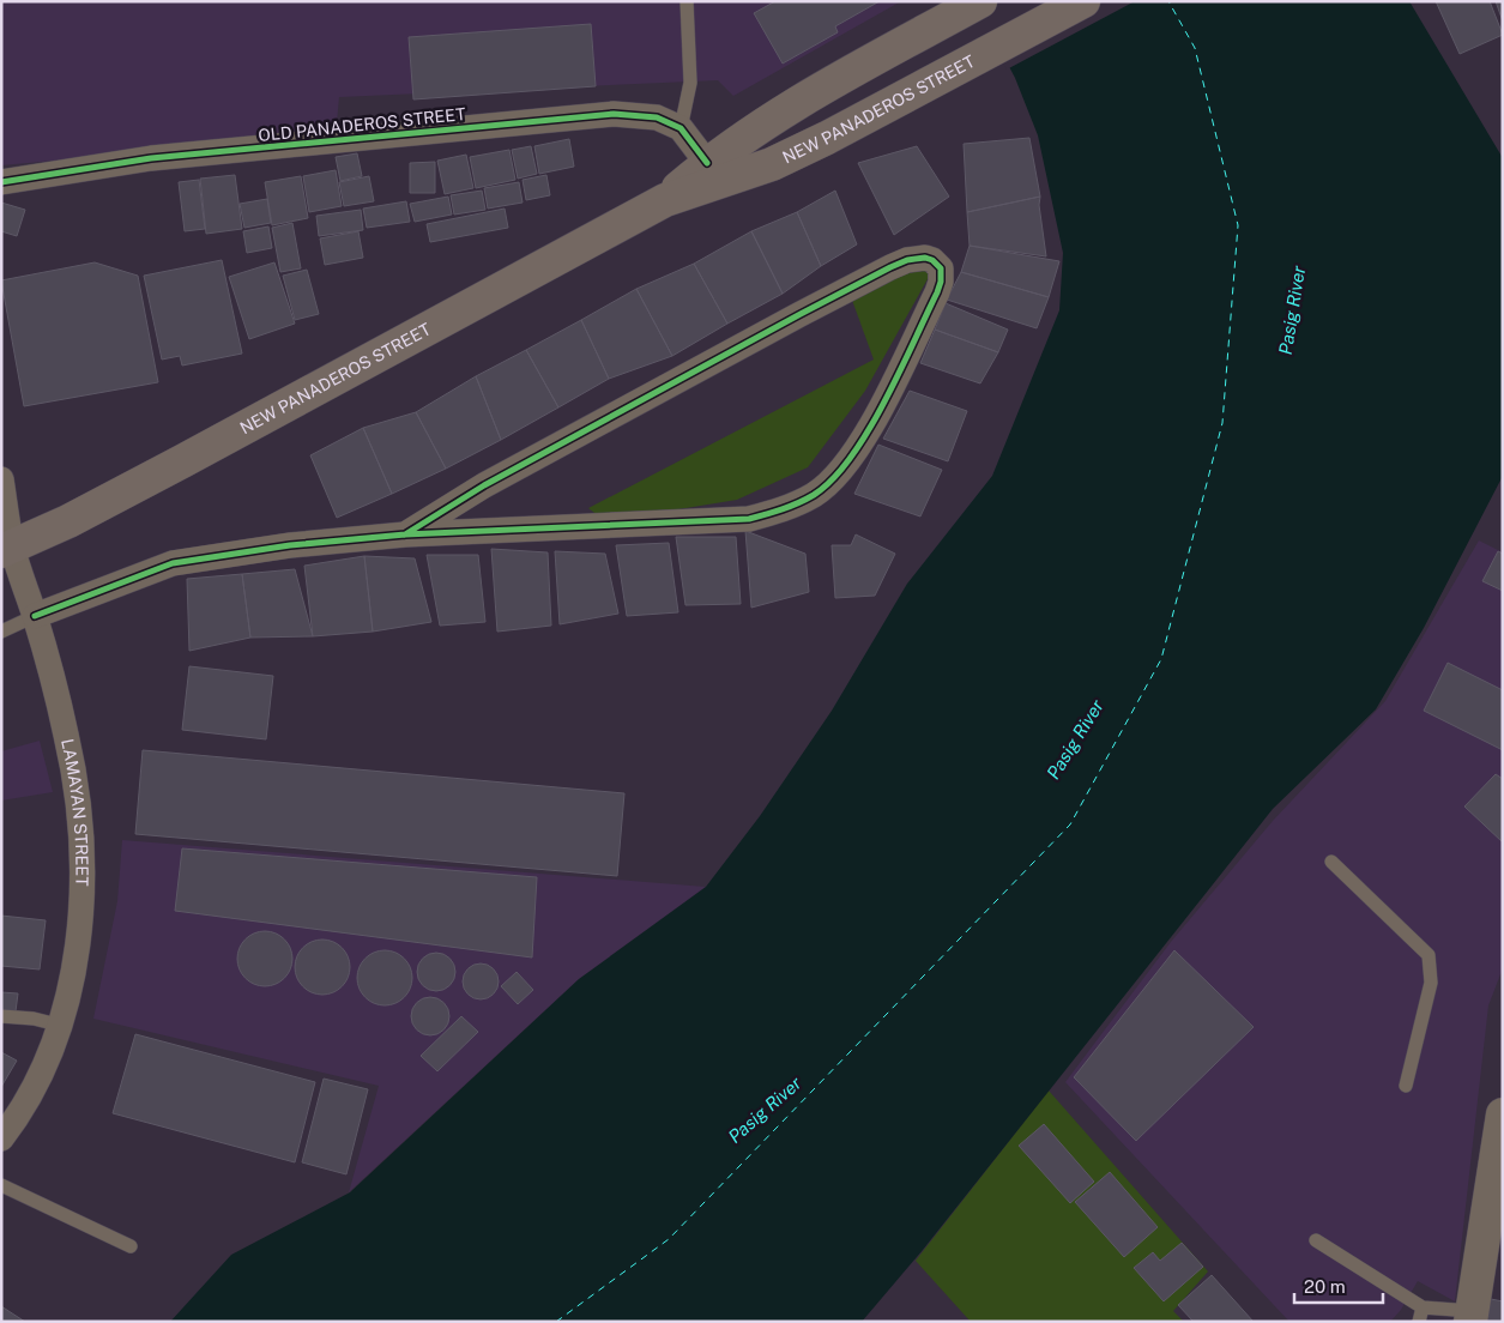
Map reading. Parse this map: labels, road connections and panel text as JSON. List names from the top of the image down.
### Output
{
  "streets": {
    "main road": ["NEW PANADEROS STREET"],
    "street": ["OLD PANADEROS STREET", "LAMAYAN STREET"]
  },
  "crossings": [
    ["NEW PANADEROS STREET", "OLD PANADEROS STREET"],
    ["NEW PANADEROS STREET", "LAMAYAN STREET"]
  ],
  "water": ["Pasig River"],
  "scale_bar": "20 m"
}
